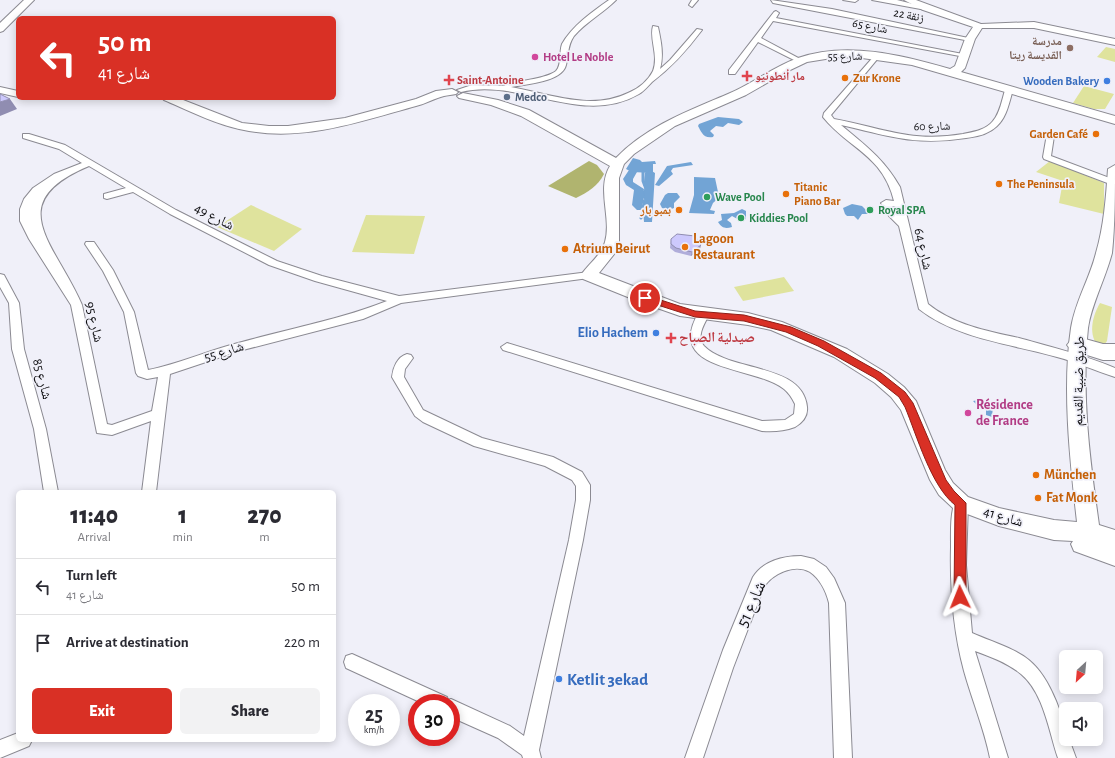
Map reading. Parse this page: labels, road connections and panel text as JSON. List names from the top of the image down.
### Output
{
  "streets": {
    "street": [
      "زنقة 22",
      "شارع 65",
      "شارع 55",
      "شارع 60",
      "شارع 49",
      "شارع 64",
      "شارع 95",
      "شارع 85",
      "طريق ضبية القديم",
      "شارع 41",
      "شارع 51"
    ]
  },
  "crossings": [
    ["زنقة 22", "شارع 65"],
    ["شارع 55", "شارع 60"],
    ["شارع 55", "شارع 49"],
    ["شارع 60", "شارع 64"],
    ["شارع 49", "شارع 95"],
    ["شارع 64", "طريق ضبية القديم"],
    ["طريق ضبية القديم", "شارع 41"]
  ],
  "places": {
    "other": [
      "مدرسة القديسة ريتا",
      "Hotel Le Noble",
      "Zur Krone",
      "Wooden Bakery",
      "Medco",
      "Garden Café",
      "The Peninsula",
      "Titanic Piano Bar",
      "Wave Pool",
      "بمبو بار",
      "Royal SPA",
      "Kiddies Pool",
      "Lagoon Restaurant",
      "Atrium Beirut",
      "Elio Hachem",
      "Résidence de France",
      "München",
      "Fat Monk",
      "Ketlit 3ekad"
    ],
    "health": ["مار أنطونيو", "Saint-Antoine", "صيدلية الصباح"]
  },
  "north": "bottom left",
  "page": {
    "turn": ["50 m", "شارع 41"],
    "eta": [
      "11:40",
      "Arrival",
      "1",
      "min",
      "270",
      "m"
    ],
    "list": [
      {
        "name": "Turn left",
        "note": "شارع 41",
        "value": "50 m"
      },
      {
        "name": "Arrive at destination",
        "value": "220 m"
      }
    ],
    "buttons": ["Exit", "Share"],
    "speed": "25 km/h",
    "limit": "30"
  }
}
